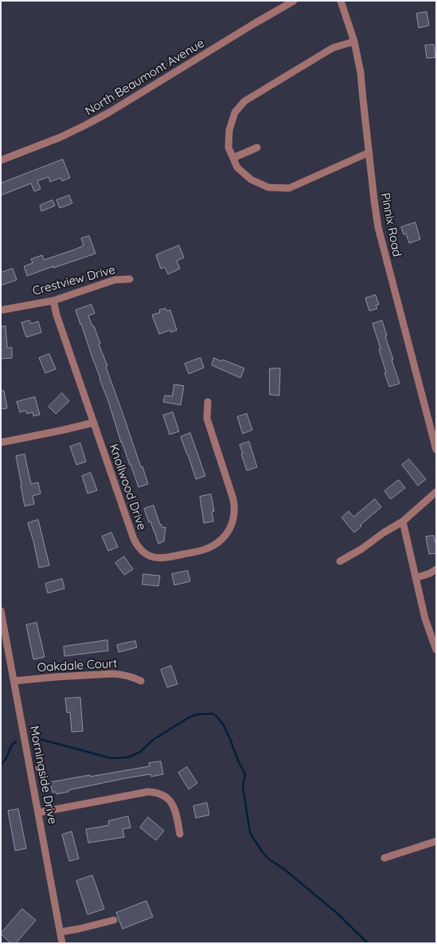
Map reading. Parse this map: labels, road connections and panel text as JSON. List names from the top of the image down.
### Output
{
  "streets": {
    "street": [
      "North Beaumont Avenue",
      "Pinnix Road",
      "Crestview Drive",
      "Knollwood Drive",
      "Oakdale Court",
      "Morningside Drive"
    ]
  },
  "crossings": [
    ["Crestview Drive", "Knollwood Drive"],
    ["Oakdale Court", "Morningside Drive"]
  ]
}
